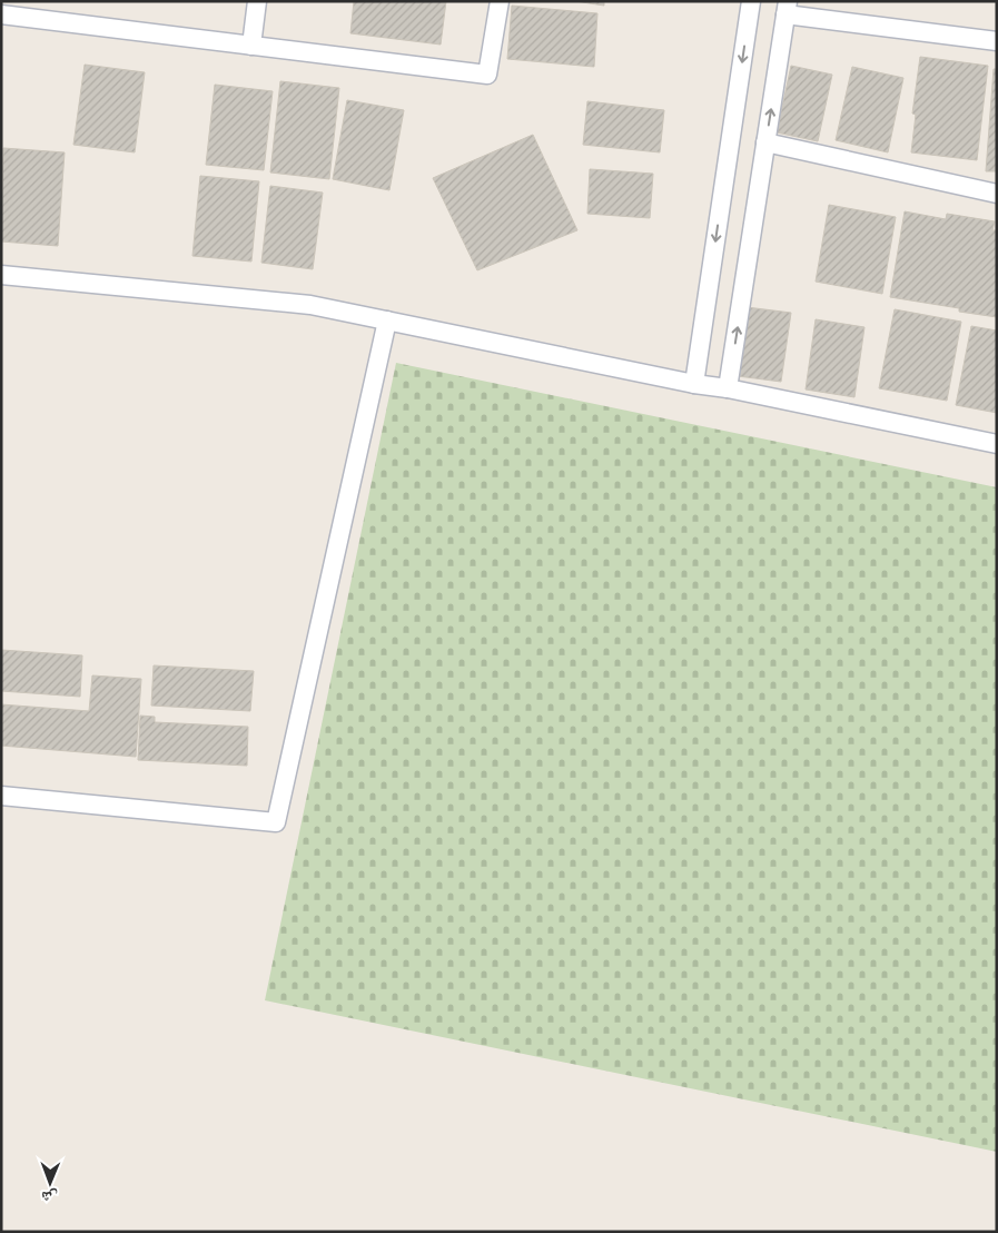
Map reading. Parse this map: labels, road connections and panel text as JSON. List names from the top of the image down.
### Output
{
  "north": "bottom"
}
